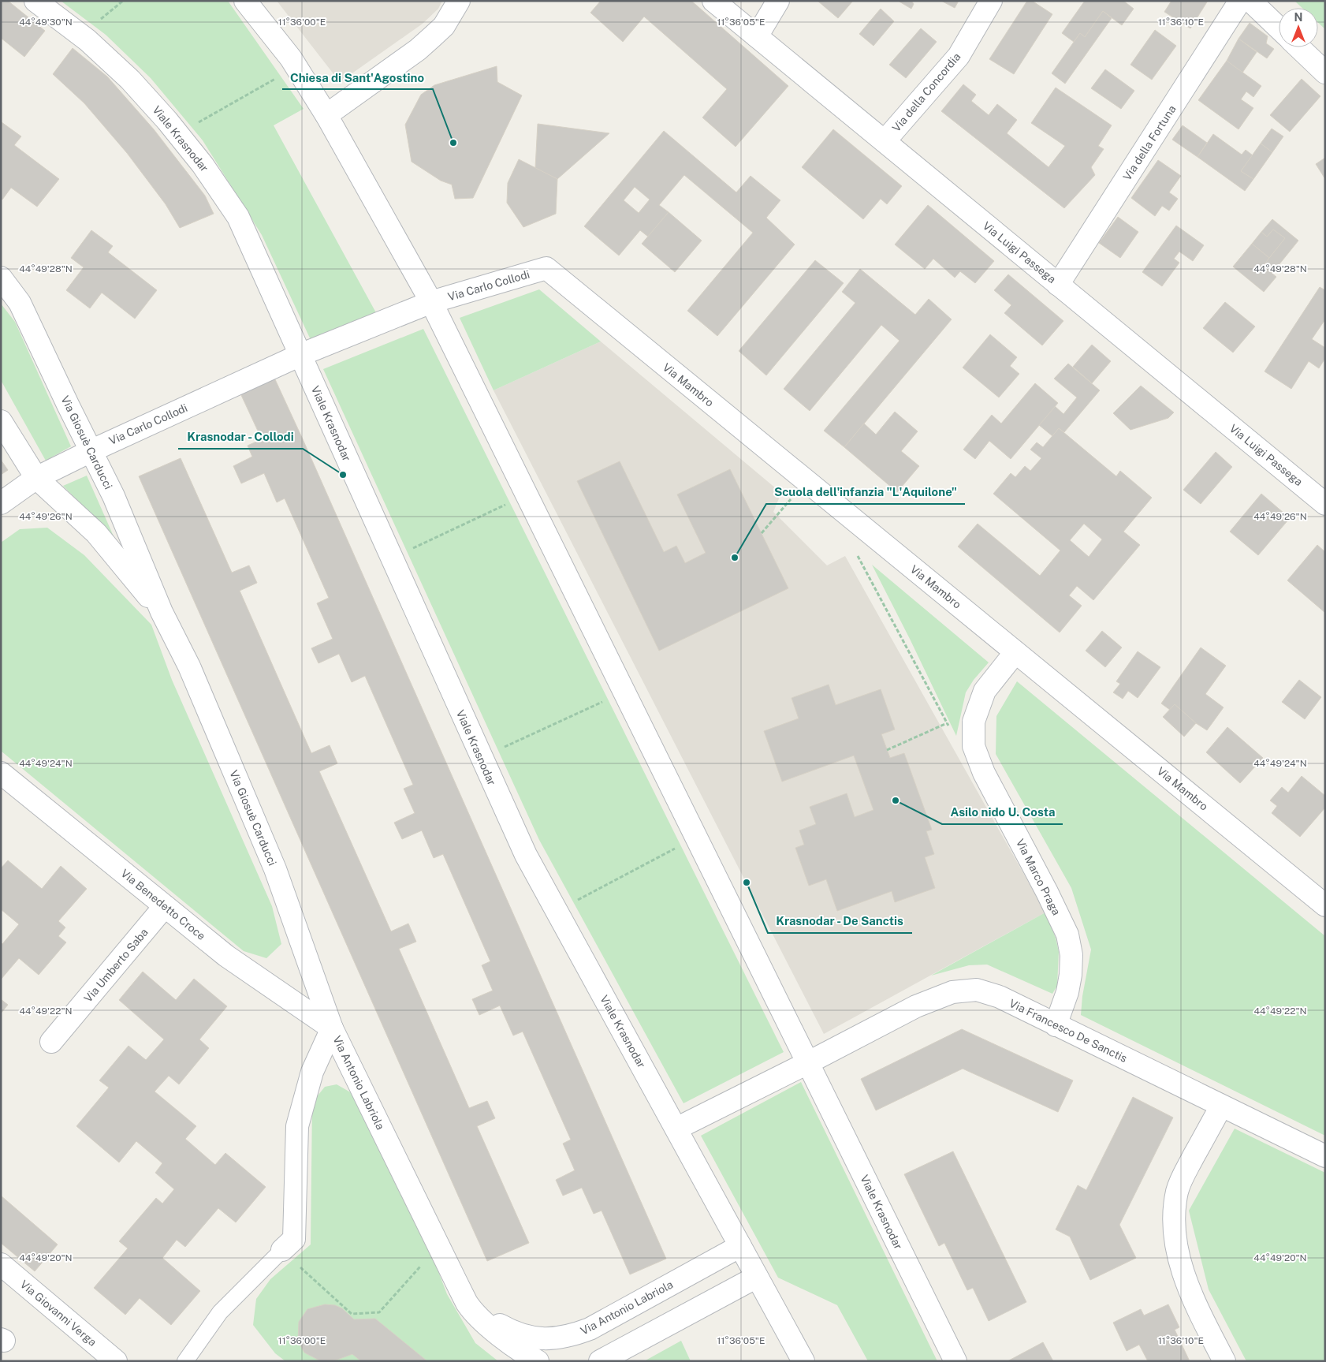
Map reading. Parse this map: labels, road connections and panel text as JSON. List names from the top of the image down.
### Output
{
  "streets": {
    "street": [
      "Via della Concordia",
      "Viale Krasnodar",
      "Via della Fortuna",
      "Via Luigi Passega",
      "Via Carlo Collodi",
      "Via Mambro",
      "Via Giosuè Carducci",
      "Via Marco Praga",
      "Via Benedetto Croce",
      "Via Umberto Saba",
      "Via Francesco De Sanctis",
      "Via Antonio Labriola",
      "Via Giovanni Verga"
    ]
  },
  "crossings": [
    ["Via della Concordia", "Via Luigi Passega"],
    ["Viale Krasnodar", "Via Carlo Collodi"],
    ["Viale Krasnodar", "Via Francesco De Sanctis"],
    ["Viale Krasnodar", "Via Antonio Labriola"],
    ["Via della Fortuna", "Via Luigi Passega"],
    ["Via Carlo Collodi", "Via Mambro"],
    ["Via Carlo Collodi", "Via Giosuè Carducci"],
    ["Via Mambro", "Via Marco Praga"],
    ["Via Giosuè Carducci", "Via Benedetto Croce"],
    ["Via Giosuè Carducci", "Via Antonio Labriola"],
    ["Via Marco Praga", "Via Francesco De Sanctis"],
    ["Via Benedetto Croce", "Via Umberto Saba"],
    ["Via Benedetto Croce", "Via Antonio Labriola"]
  ],
  "places": [
    "Chiesa di Sant'Agostino",
    "Krasnodar - Collodi",
    "Scuola dell'infanzia \"L'Aquilone\"",
    "Asilo nido U. Costa",
    "Krasnodar - De Sanctis"
  ],
  "north": "top",
  "coordinates": [
    "11°36'00\"E",
    "11°36'05\"E",
    "11°36'10\"E",
    "44°49'30\"N",
    "44°49'28\"N",
    "44°49'26\"N",
    "44°49'24\"N",
    "44°49'22\"N",
    "44°49'20\"N"
  ]
}
